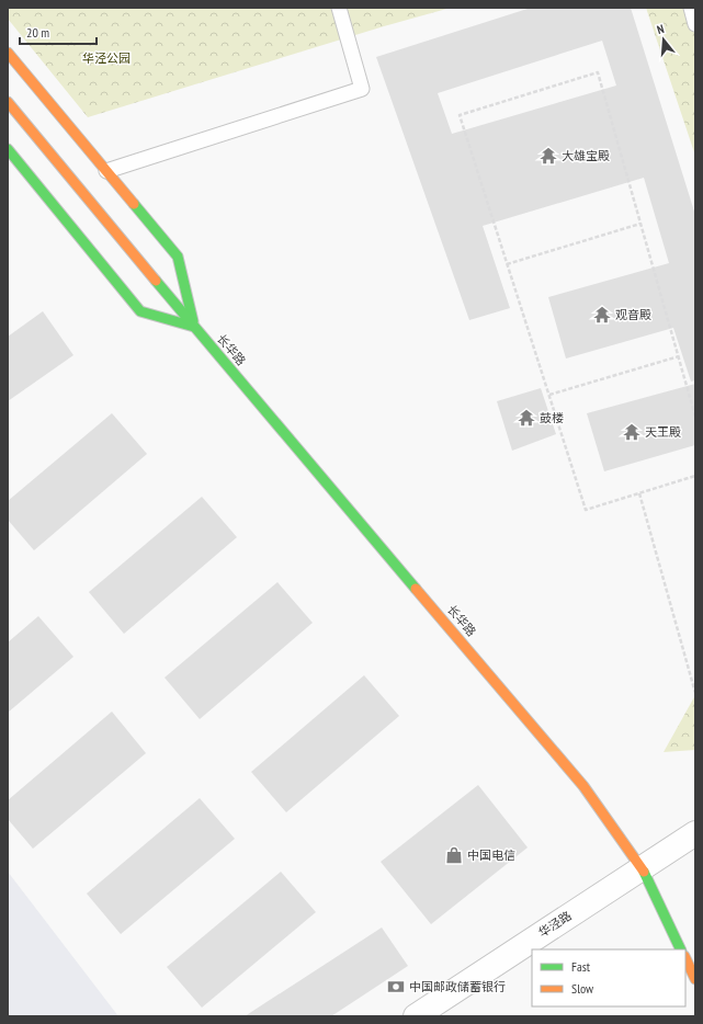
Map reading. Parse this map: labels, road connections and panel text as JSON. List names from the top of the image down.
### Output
{
  "streets": {
    "street": ["长华路", "华泾路"]
  },
  "crossings": [
    ["长华路", "华泾路"]
  ],
  "parks": ["华泾公园"],
  "places": {
    "temple": [
      "大雄宝殿",
      "观音殿",
      "鼓楼",
      "天王殿"
    ],
    "shop": ["中国电信"],
    "bank": ["中国邮政储蓄银行"]
  },
  "legend": ["Fast", "Slow"],
  "scale_bar": "20 m",
  "north": "top"
}
